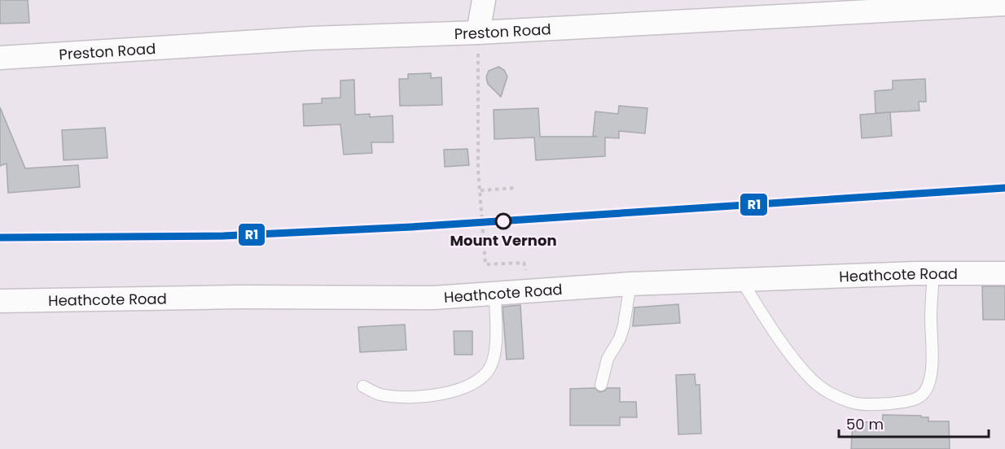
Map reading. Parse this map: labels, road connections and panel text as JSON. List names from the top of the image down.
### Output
{
  "streets": {
    "street": ["Preston Road", "Heathcote Road"]
  },
  "places": ["Mount Vernon"],
  "lines": ["transit line R1"],
  "scale_bar": "50 m"
}
